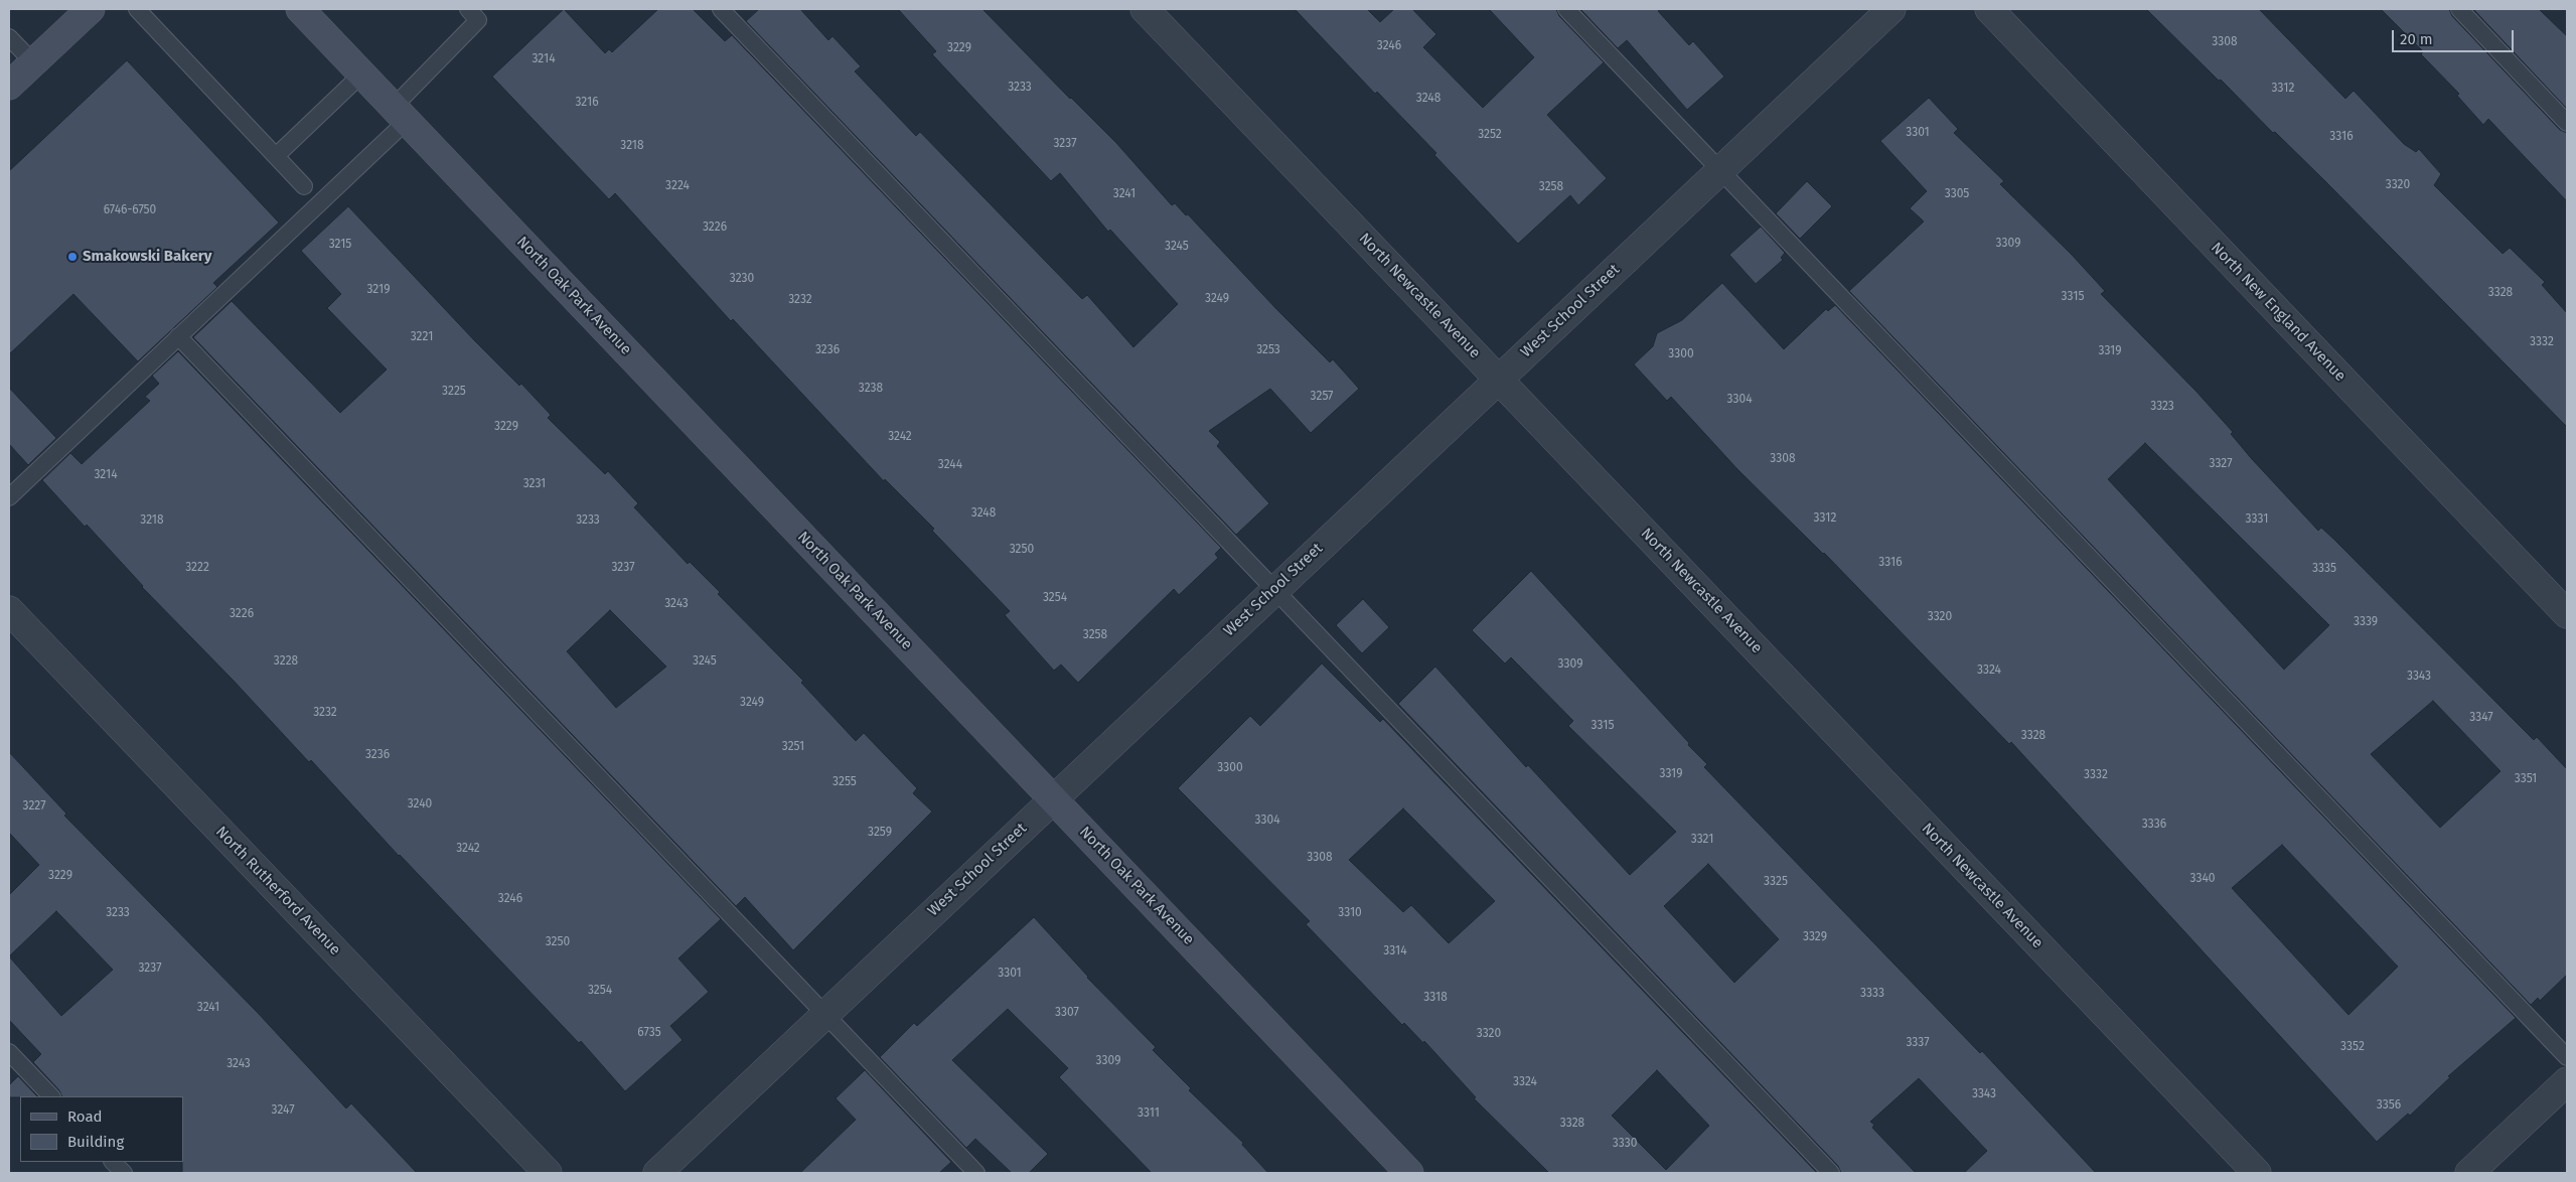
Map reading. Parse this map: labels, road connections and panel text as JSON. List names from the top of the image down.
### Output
{
  "streets": {
    "street": [
      "North Oak Park Avenue",
      "North Newcastle Avenue",
      "West School Street",
      "North New England Avenue",
      "North Rutherford Avenue"
    ]
  },
  "crossings": [
    ["North Oak Park Avenue", "West School Street"],
    ["North Newcastle Avenue", "West School Street"]
  ],
  "places": ["Smakowski Bakery"],
  "house_numbers": [
    "3308",
    "3246",
    "3229",
    "3214",
    "3233",
    "3312",
    "3248",
    "3216",
    "3301",
    "3252",
    "3316",
    "3237",
    "3218",
    "3320",
    "3224",
    "3258",
    "3241",
    "3305",
    "6746-6750",
    "3226",
    "3309",
    "3215",
    "3245",
    "3230",
    "3219",
    "3328",
    "3315",
    "3249",
    "3232",
    "3221",
    "3332",
    "3236",
    "3253",
    "3319",
    "3300",
    "3238",
    "3225",
    "3257",
    "3304",
    "3323",
    "3229",
    "3242",
    "3308",
    "3327",
    "3244",
    "3214",
    "3231",
    "3248",
    "3312",
    "3331",
    "3218",
    "3233",
    "3250",
    "3316",
    "3222",
    "3237",
    "3335",
    "3254",
    "3243",
    "3226",
    "3320",
    "3339",
    "3258",
    "3228",
    "3245",
    "3309",
    "3324",
    "3343",
    "3249",
    "3232",
    "3347",
    "3315",
    "3328",
    "3251",
    "3236",
    "3300",
    "3319",
    "3332",
    "3351",
    "3255",
    "3240",
    "3227",
    "3304",
    "3336",
    "3259",
    "3321",
    "3242",
    "3308",
    "3229",
    "3340",
    "3325",
    "3246",
    "3233",
    "3310",
    "3329",
    "3250",
    "3314",
    "3237",
    "3301",
    "3254",
    "3333",
    "3318",
    "3241",
    "3307",
    "6735",
    "3320",
    "3337",
    "3352",
    "3309",
    "3243",
    "3324",
    "3343",
    "3356",
    "3247",
    "3311",
    "3328",
    "3330"
  ],
  "legend": ["Road", "Building"],
  "scale_bar": "20 m"
}
